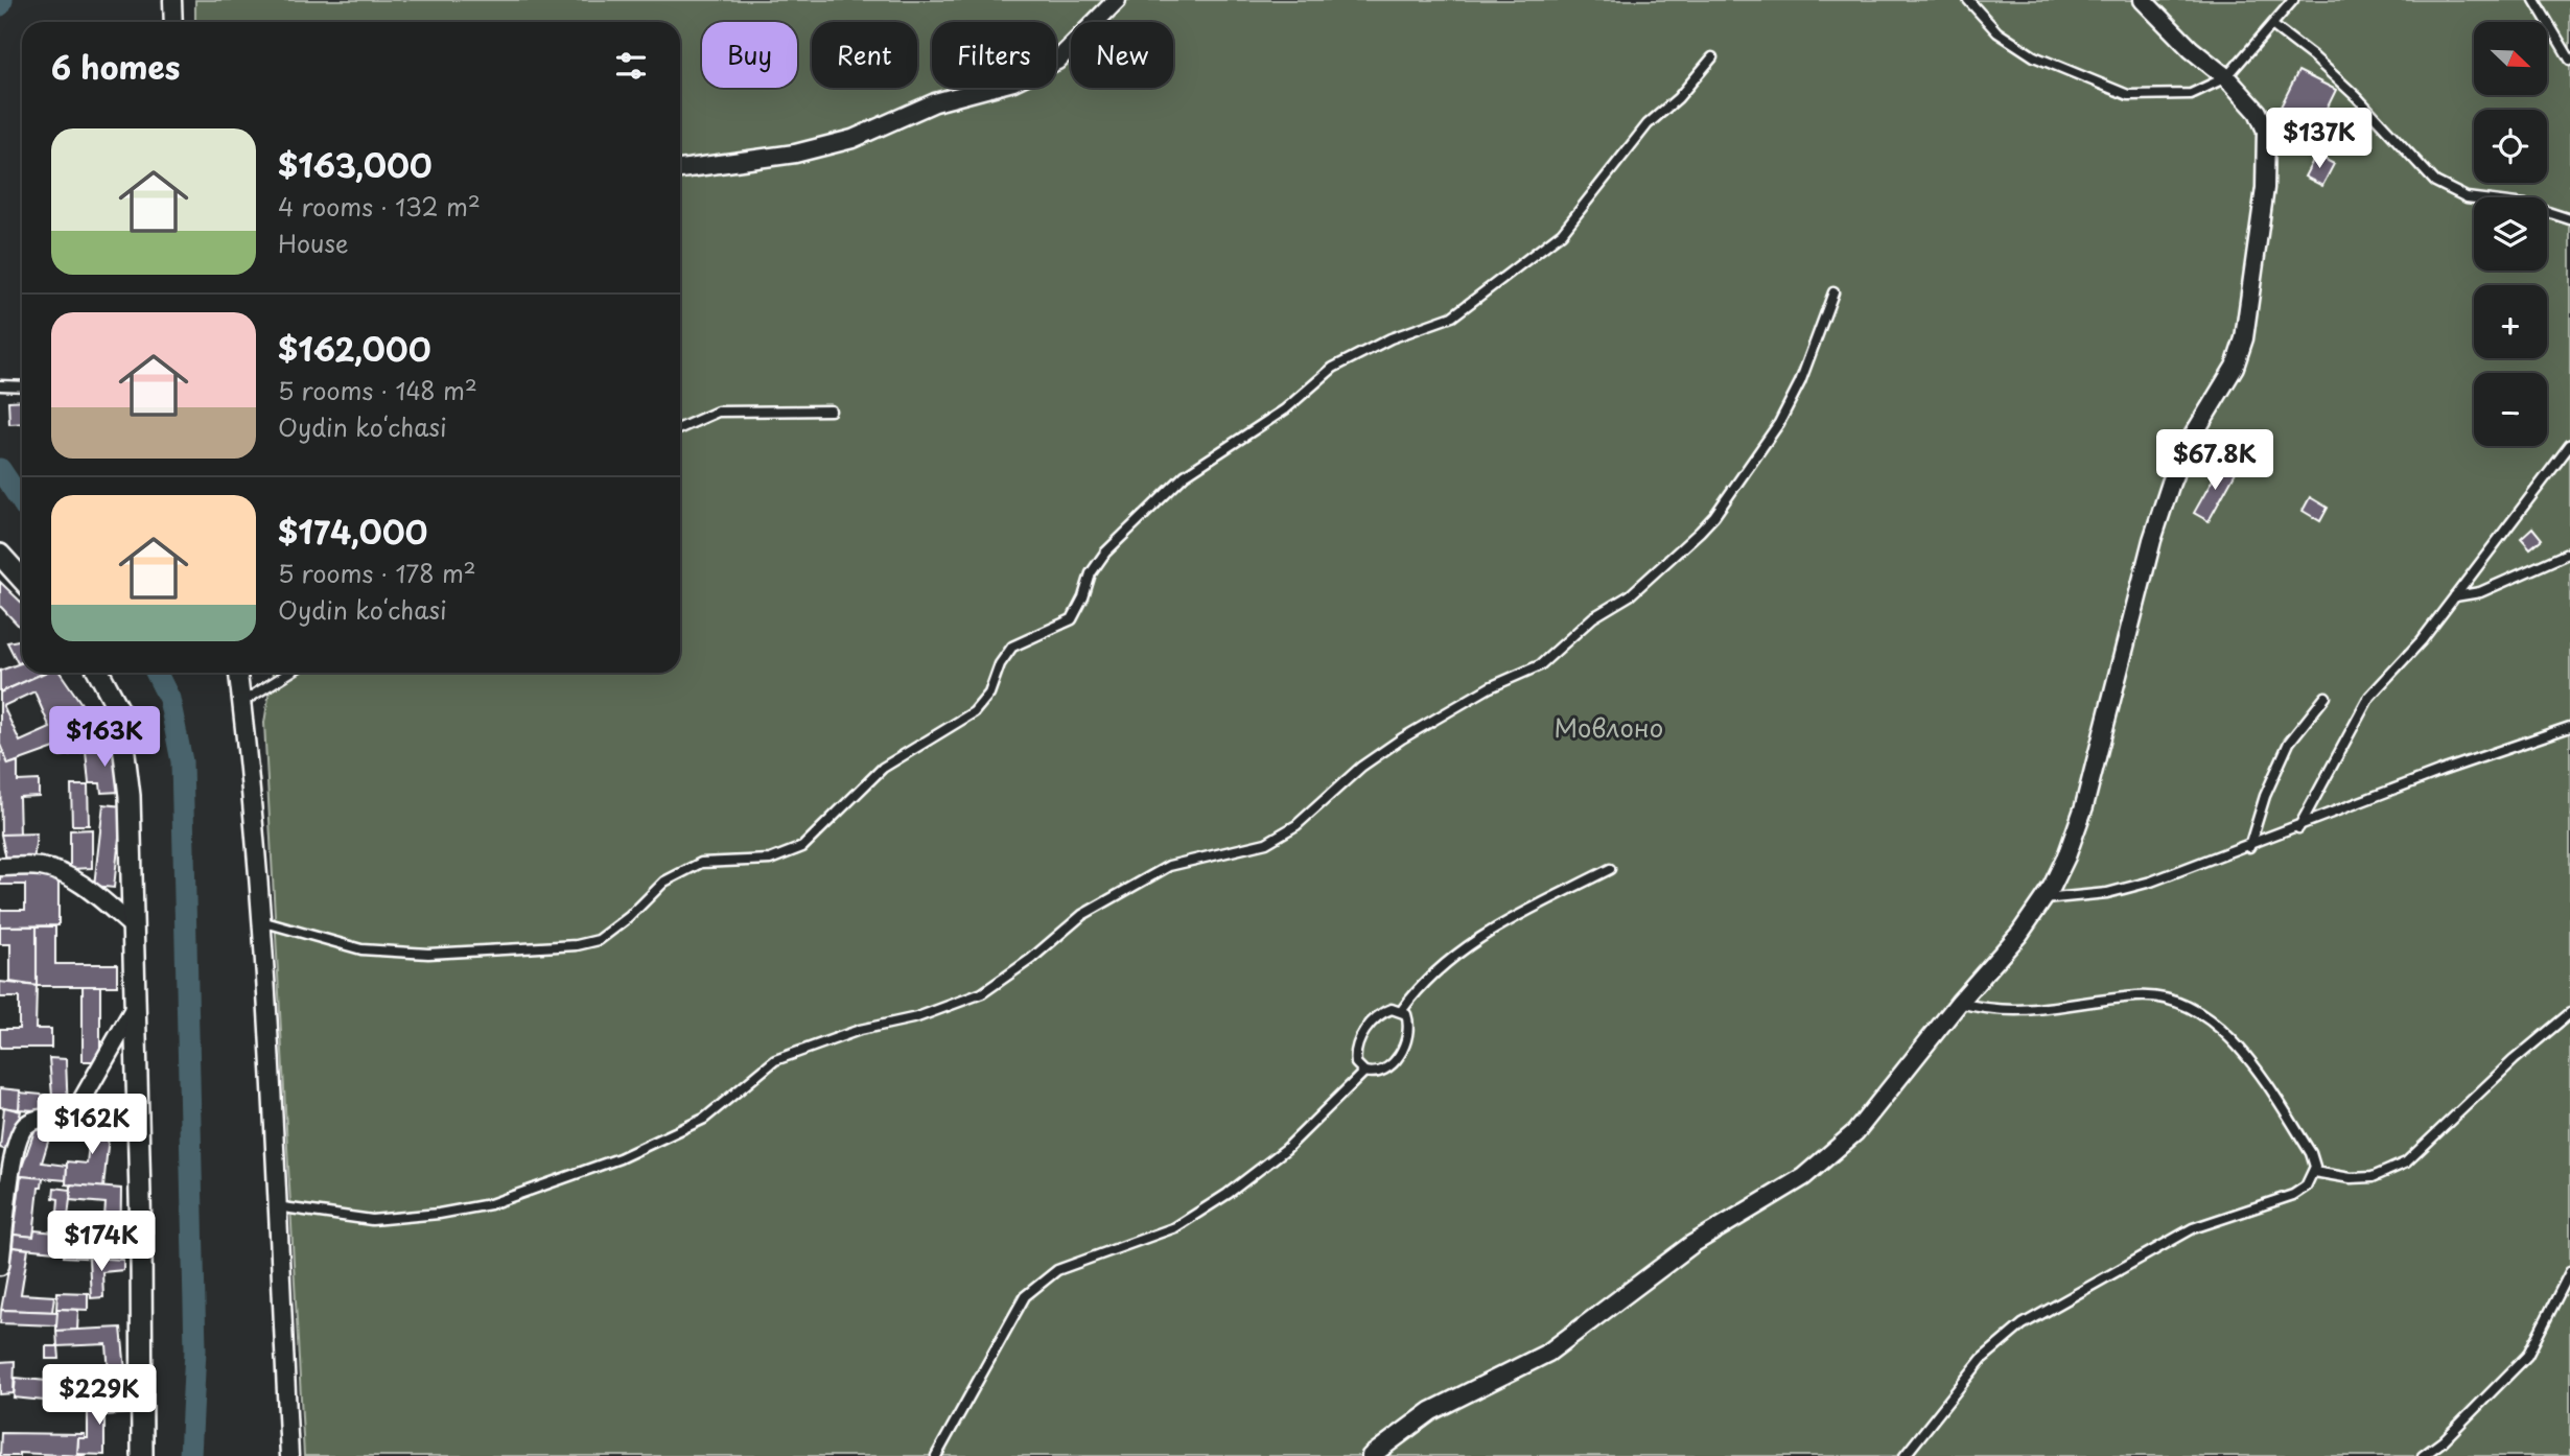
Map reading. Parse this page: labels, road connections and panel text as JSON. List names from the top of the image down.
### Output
{
  "parks": ["Мовлоно"],
  "north": "bottom right",
  "page": {
    "map_buttons": ["+", "−"],
    "chip": [
      "Buy",
      "Rent",
      "Filters",
      "New"
    ],
    "heading": "6 homes",
    "price": [
      "$137K",
      "$67.8K",
      "$163K",
      "$162K",
      "$174K",
      "$229K"
    ],
    "list": [
      {
        "name": "$163,000",
        "note": "4 rooms · 132 m² · House"
      },
      {
        "name": "$162,000",
        "note": "5 rooms · 148 m² · Oydin koʻchasi"
      },
      {
        "name": "$174,000",
        "note": "5 rooms · 178 m² · Oydin koʻchasi"
      }
    ]
  }
}
